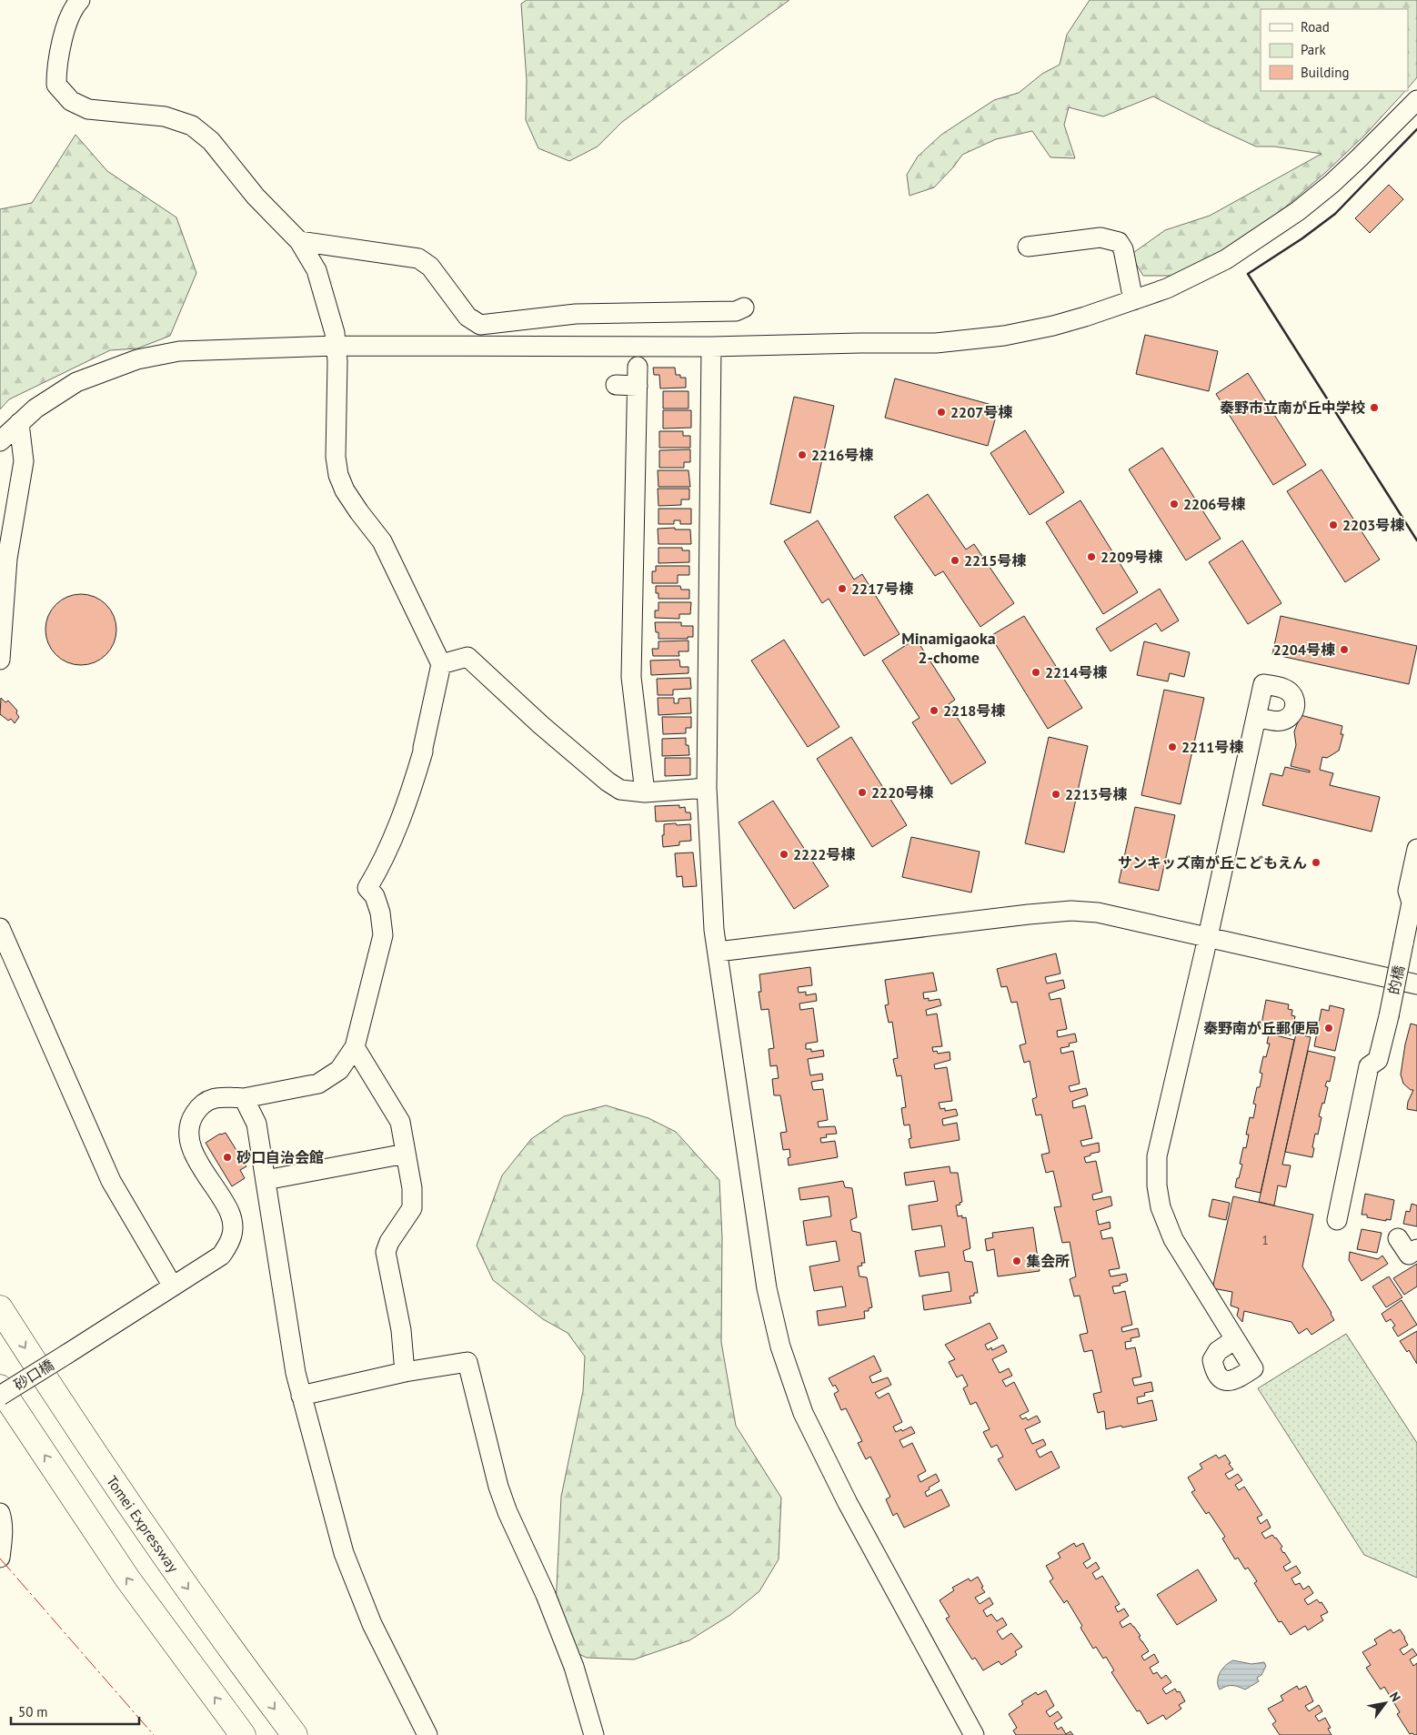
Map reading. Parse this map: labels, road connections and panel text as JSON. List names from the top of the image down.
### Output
{
  "streets": {
    "highway": ["Tomei Expressway"],
    "street": ["的橋", "砂口橋"]
  },
  "districts": ["Minamigaoka 2-chome"],
  "places": [
    "秦野市立南が丘中学校",
    "2207号棟",
    "2216号棟",
    "2206号棟",
    "2203号棟",
    "2209号棟",
    "2215号棟",
    "2217号棟",
    "2204号棟",
    "2214号棟",
    "2218号棟",
    "2211号棟",
    "2220号棟",
    "2213号棟",
    "2222号棟",
    "サンキッズ南が丘こどもえん",
    "秦野南が丘郵便局",
    "砂口自治会館",
    "集会所"
  ],
  "house_numbers": ["1"],
  "legend": ["Road", "Park", "Building"],
  "scale_bar": "50 m",
  "north": "top right"
}
